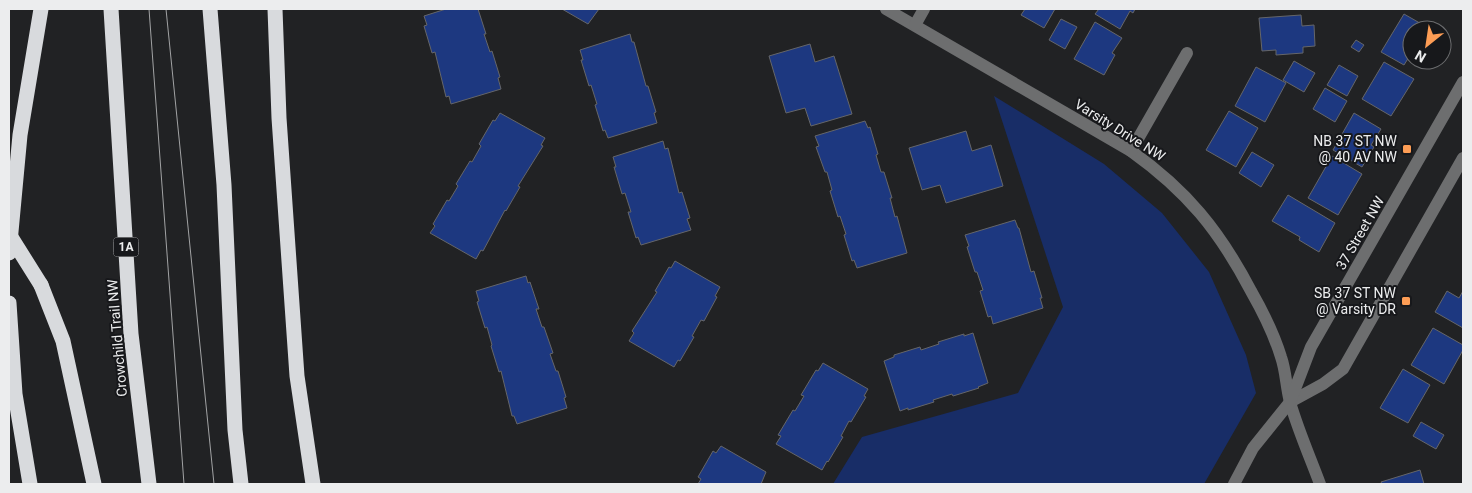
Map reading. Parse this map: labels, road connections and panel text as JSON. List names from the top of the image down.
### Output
{
  "streets": {
    "highway": ["1A", "Crowchild Trail NW"],
    "street": ["Varsity Drive NW", "37 Street NW"]
  },
  "crossings": [
    ["Varsity Drive NW", "37 Street NW"]
  ],
  "places": {
    "transit": ["NB 37 ST NW @ 40 AV NW", "SB 37 ST NW @ Varsity DR"]
  },
  "north": "bottom left"
}
